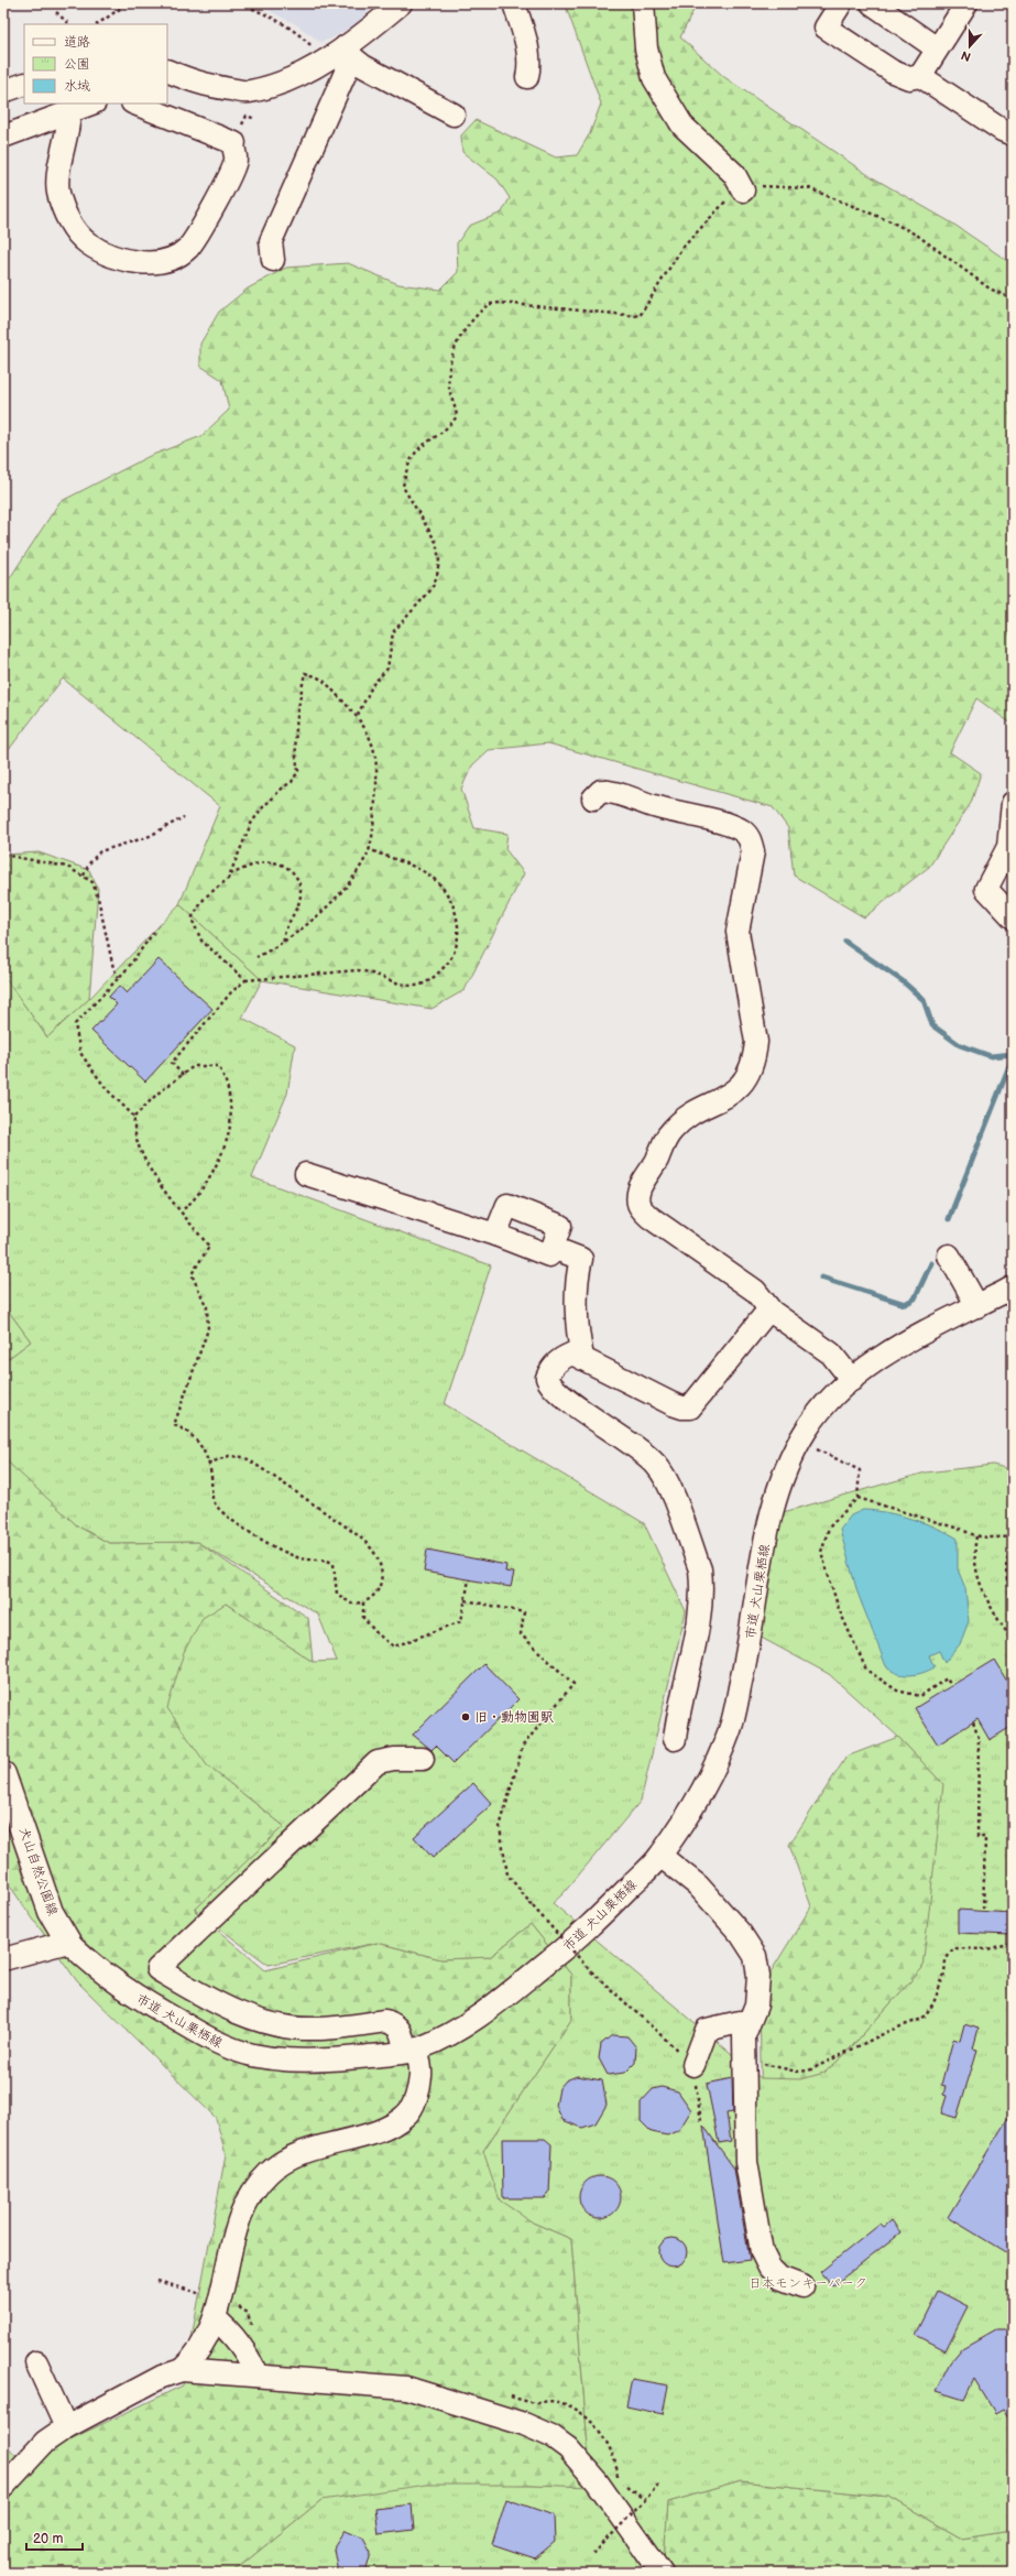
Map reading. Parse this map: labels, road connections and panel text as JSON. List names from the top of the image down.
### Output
{
  "streets": {
    "main road": ["犬山自然公園線"],
    "street": ["市道 犬山栗栖線"]
  },
  "crossings": [
    ["市道 犬山栗栖線", "犬山自然公園線"]
  ],
  "parks": ["日本モンキーパーク"],
  "places": ["旧・動物園駅"],
  "legend": ["道路", "公園", "水域"],
  "scale_bar": "20 m",
  "north": "bottom"
}
